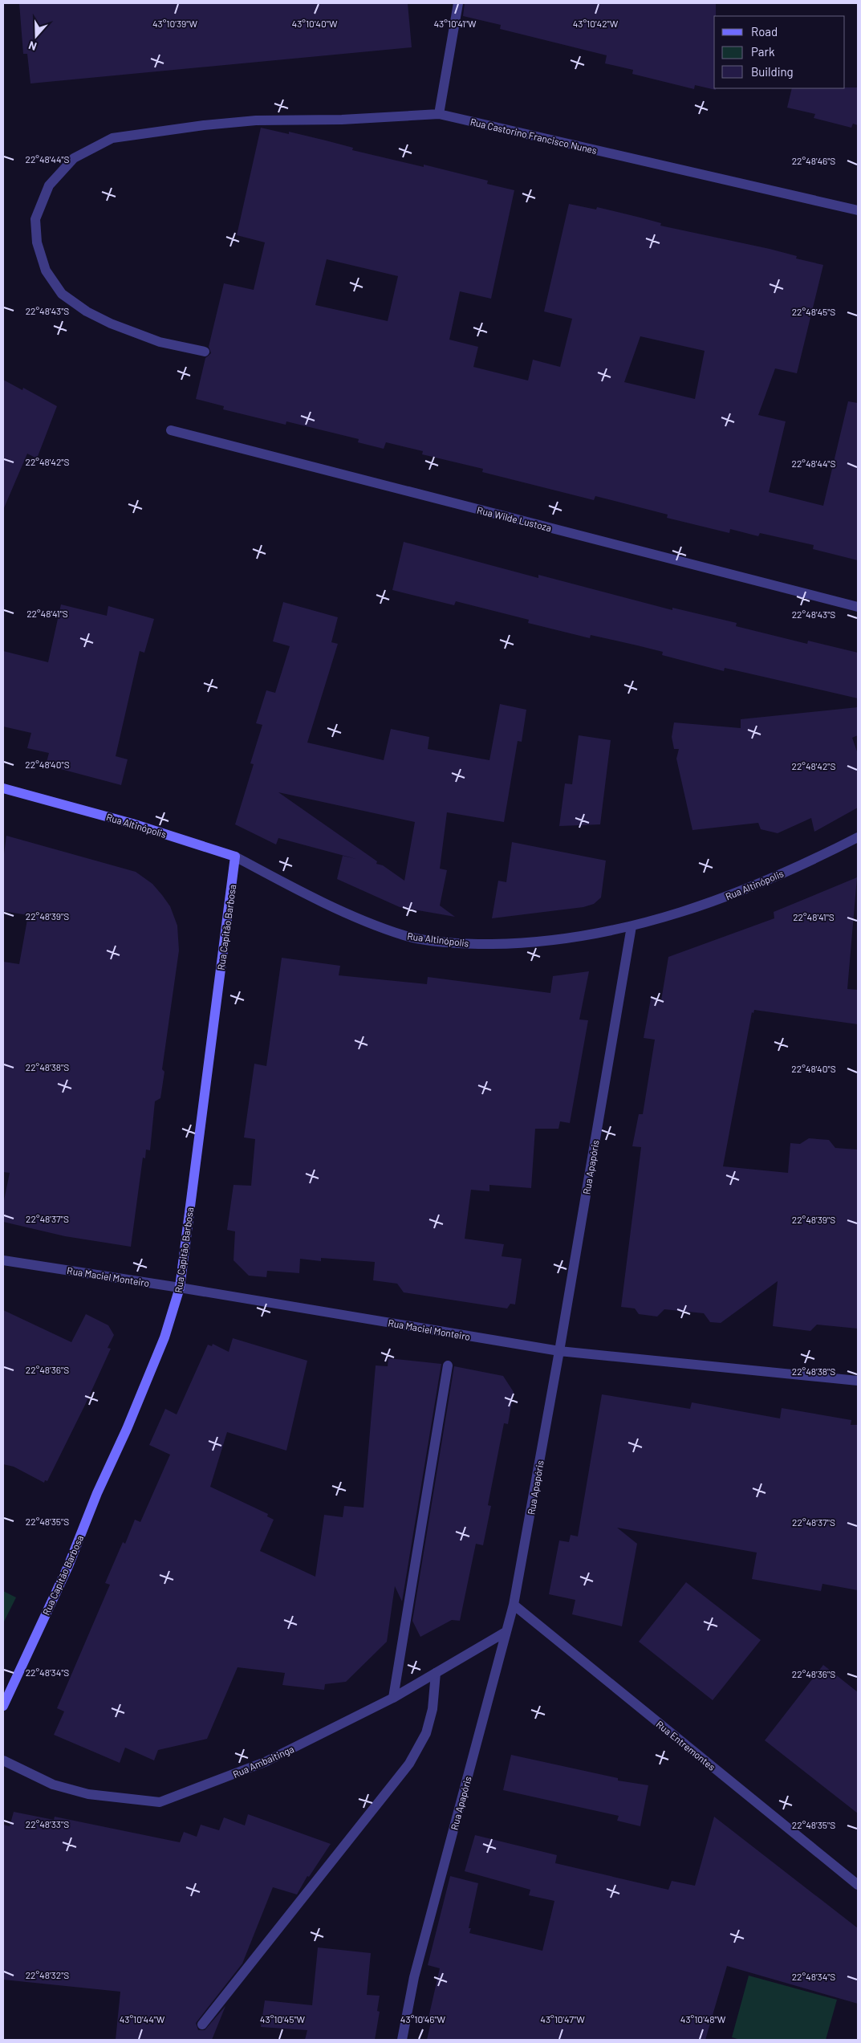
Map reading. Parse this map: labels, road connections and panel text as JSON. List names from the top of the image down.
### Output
{
  "streets": {
    "main road": ["Rua Altinópolis", "Rua Capitão Barbosa"],
    "street": [
      "Rua Castorino Francisco Nunes",
      "Rua Wilde Lustoza",
      "Rua Apapóris",
      "Rua Maciel Monteiro",
      "Rua Entremontes",
      "Rua Ambaitinga"
    ]
  },
  "crossings": [
    ["Rua Altinópolis", "Rua Capitão Barbosa"],
    ["Rua Altinópolis", "Rua Apapóris"],
    ["Rua Capitão Barbosa", "Rua Maciel Monteiro"],
    ["Rua Apapóris", "Rua Maciel Monteiro"],
    ["Rua Apapóris", "Rua Entremontes"],
    ["Rua Apapóris", "Rua Ambaitinga"]
  ],
  "legend": ["Road", "Park", "Building"],
  "north": "bottom",
  "coordinates": [
    "43°10'42\"W",
    "43°10'39\"W",
    "43°10'40\"W",
    "43°10'41\"W",
    "22°48'44\"S",
    "22°48'46\"S",
    "22°48'43\"S",
    "22°48'45\"S",
    "22°48'42\"S",
    "22°48'41\"S",
    "22°48'40\"S",
    "22°48'39\"S",
    "22°48'38\"S",
    "22°48'37\"S",
    "22°48'36\"S",
    "22°48'35\"S",
    "22°48'34\"S",
    "22°48'33\"S",
    "22°48'32\"S",
    "43°10'44\"W",
    "43°10'45\"W",
    "43°10'46\"W",
    "43°10'47\"W",
    "43°10'48\"W"
  ]
}
